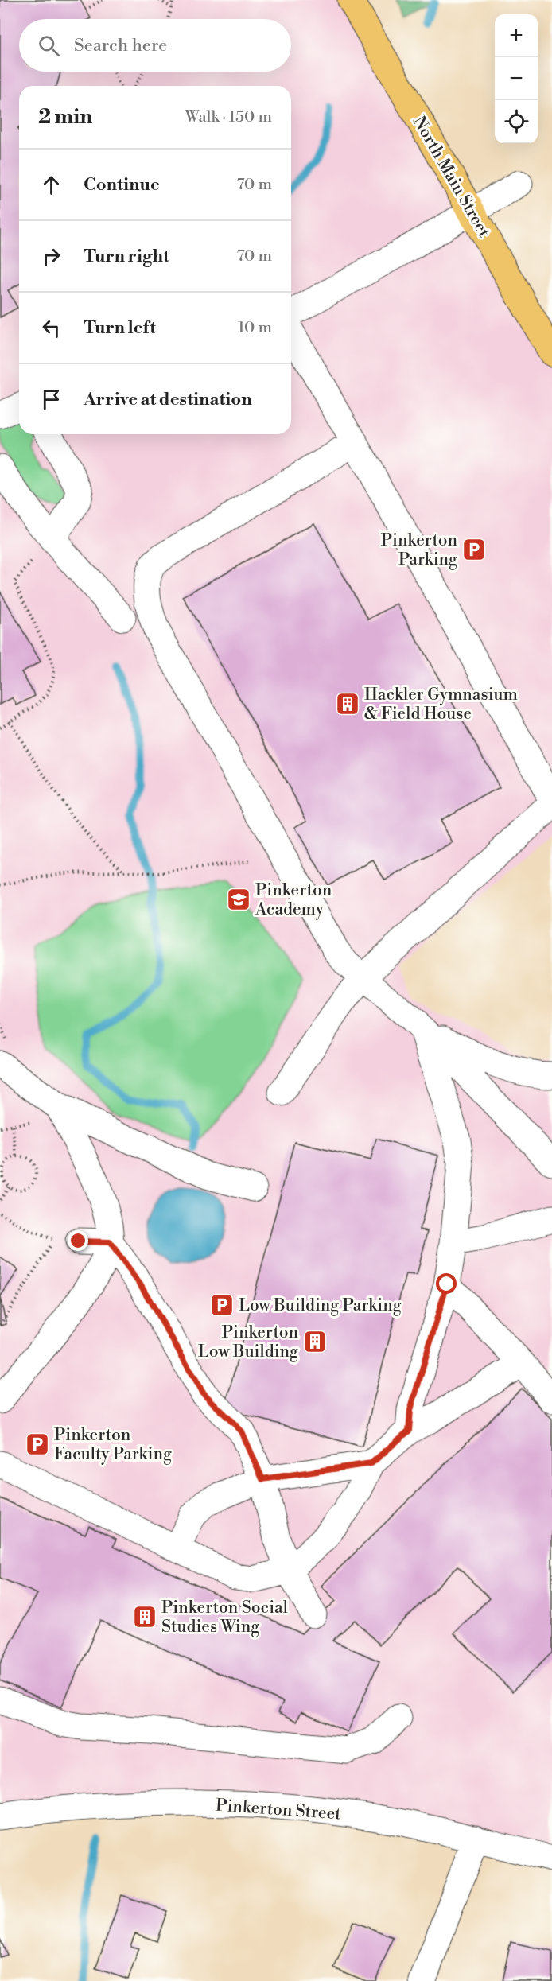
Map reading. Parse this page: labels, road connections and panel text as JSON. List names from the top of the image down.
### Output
{
  "streets": {
    "main road": ["North Main Street"],
    "street": ["Pinkerton Street"]
  },
  "places": {
    "parking": ["Pinkerton Parking", "Low Building Parking", "Pinkerton Faculty Parking"],
    "building": ["Hackler Gymnasium & Field House", "Pinkerton Low Building", "Pinkerton Social Studies Wing"],
    "school or university": ["Pinkerton Academy"]
  },
  "page": {
    "map_buttons": ["+", "−"],
    "search": "Search here",
    "heading": ["2 min", "Walk · 150 m"],
    "list": [
      ["Continue", "70 m"],
      ["Turn right", "70 m"],
      ["Turn left", "10 m"],
      "Arrive at destination"
    ]
  }
}
